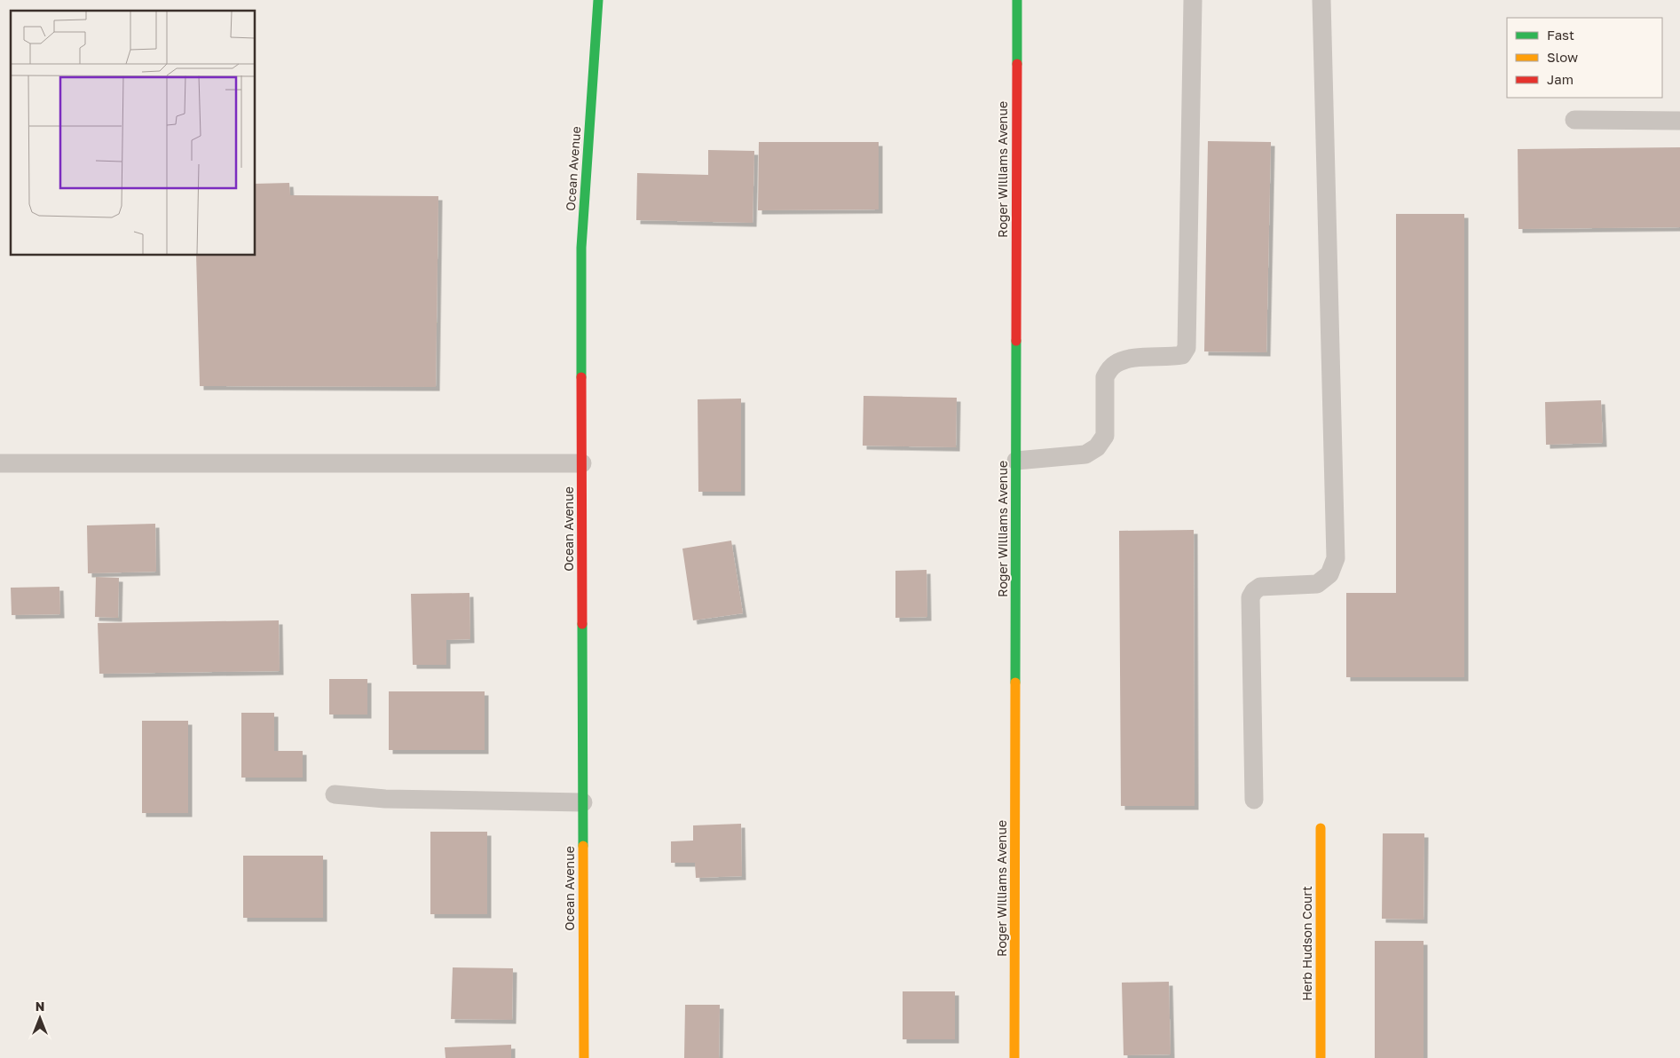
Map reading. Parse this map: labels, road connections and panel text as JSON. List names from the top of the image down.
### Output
{
  "streets": {
    "street": ["Ocean Avenue", "Roger Williams Avenue", "Herb Hudson Court"]
  },
  "legend": ["Fast", "Slow", "Jam"],
  "north": "top"
}
